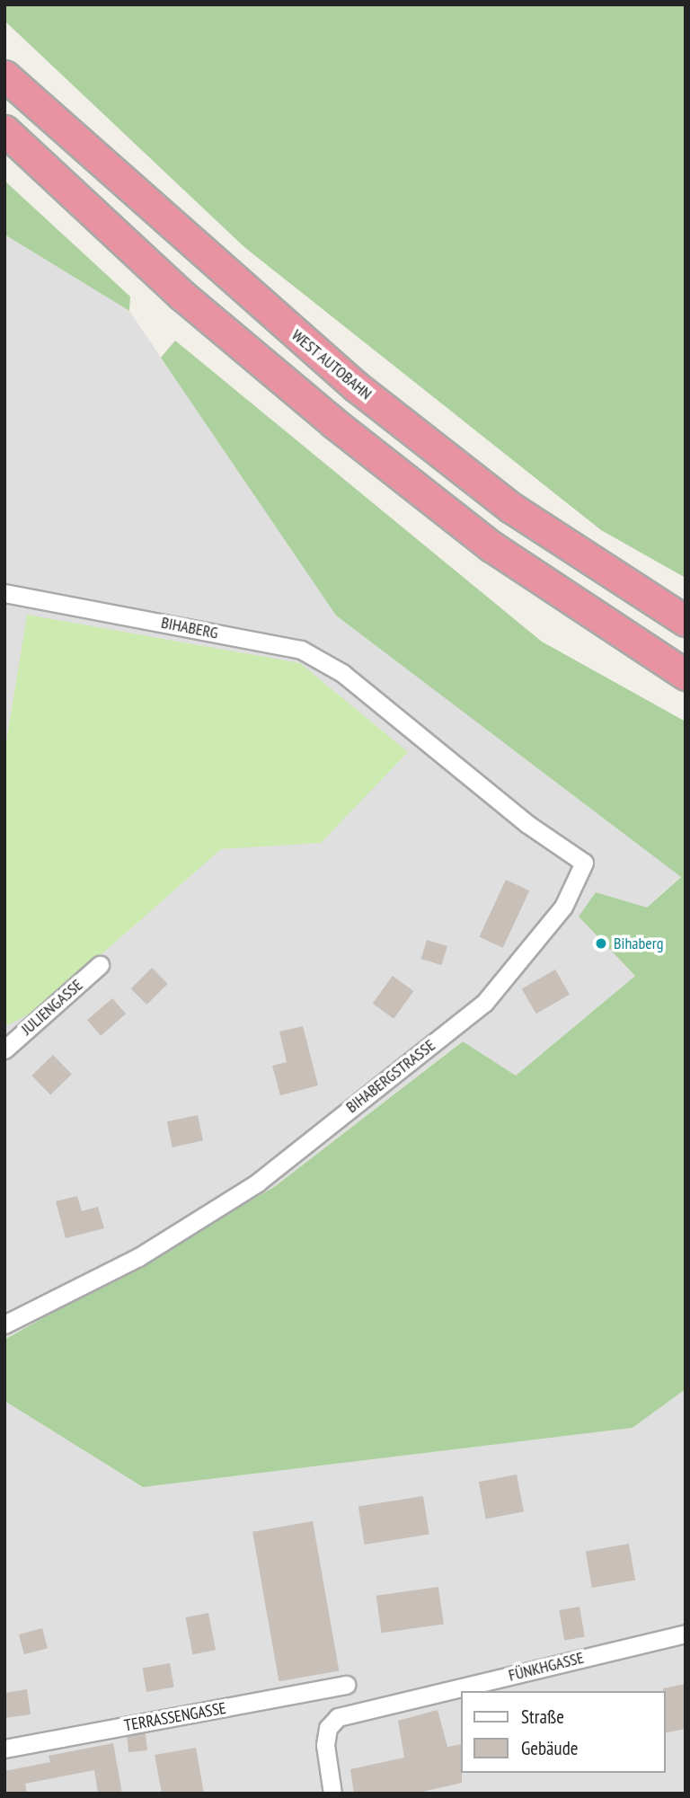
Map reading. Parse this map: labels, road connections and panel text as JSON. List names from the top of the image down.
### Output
{
  "streets": {
    "highway": ["WEST AUTOBAHN"],
    "street": [
      "BIHABERG",
      "JULIENGASSE",
      "BIHABERGSTRASSE",
      "FÜNKHGASSE",
      "TERRASSENGASSE"
    ]
  },
  "crossings": [
    ["BIHABERG", "BIHABERGSTRASSE"]
  ],
  "places": ["Bihaberg"],
  "legend": ["Straße", "Gebäude"]
}
